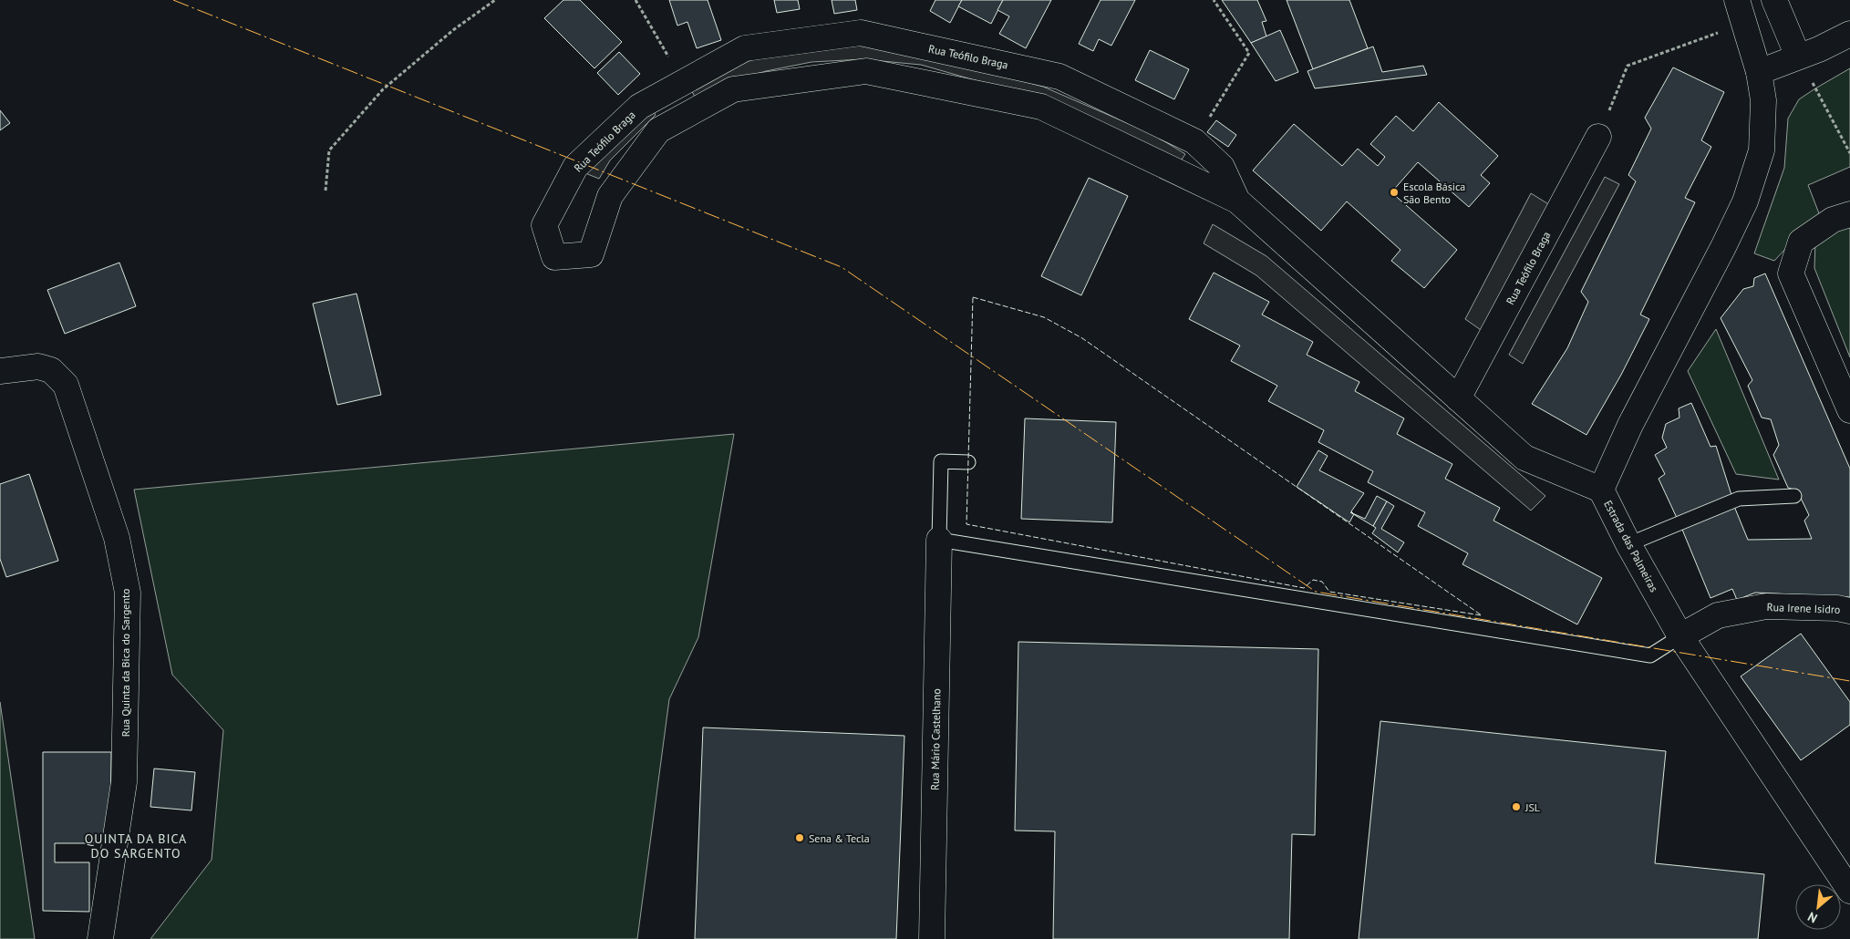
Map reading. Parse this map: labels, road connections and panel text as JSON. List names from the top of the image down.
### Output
{
  "streets": {
    "street": [
      "Rua Teófilo Braga",
      "Estrada das Palmeiras",
      "Rua Irene Isidro",
      "Rua Quinta da Bica do Sargento",
      "Rua Mário Castelhano"
    ]
  },
  "crossings": [
    ["Rua Teófilo Braga", "Estrada das Palmeiras"],
    ["Estrada das Palmeiras", "Rua Irene Isidro"]
  ],
  "districts": ["QUINTA DA BICA DO SARGENTO"],
  "places": ["Escola Básica São Bento", "JSL", "Sena & Tecla"],
  "north": "bottom left"
}
